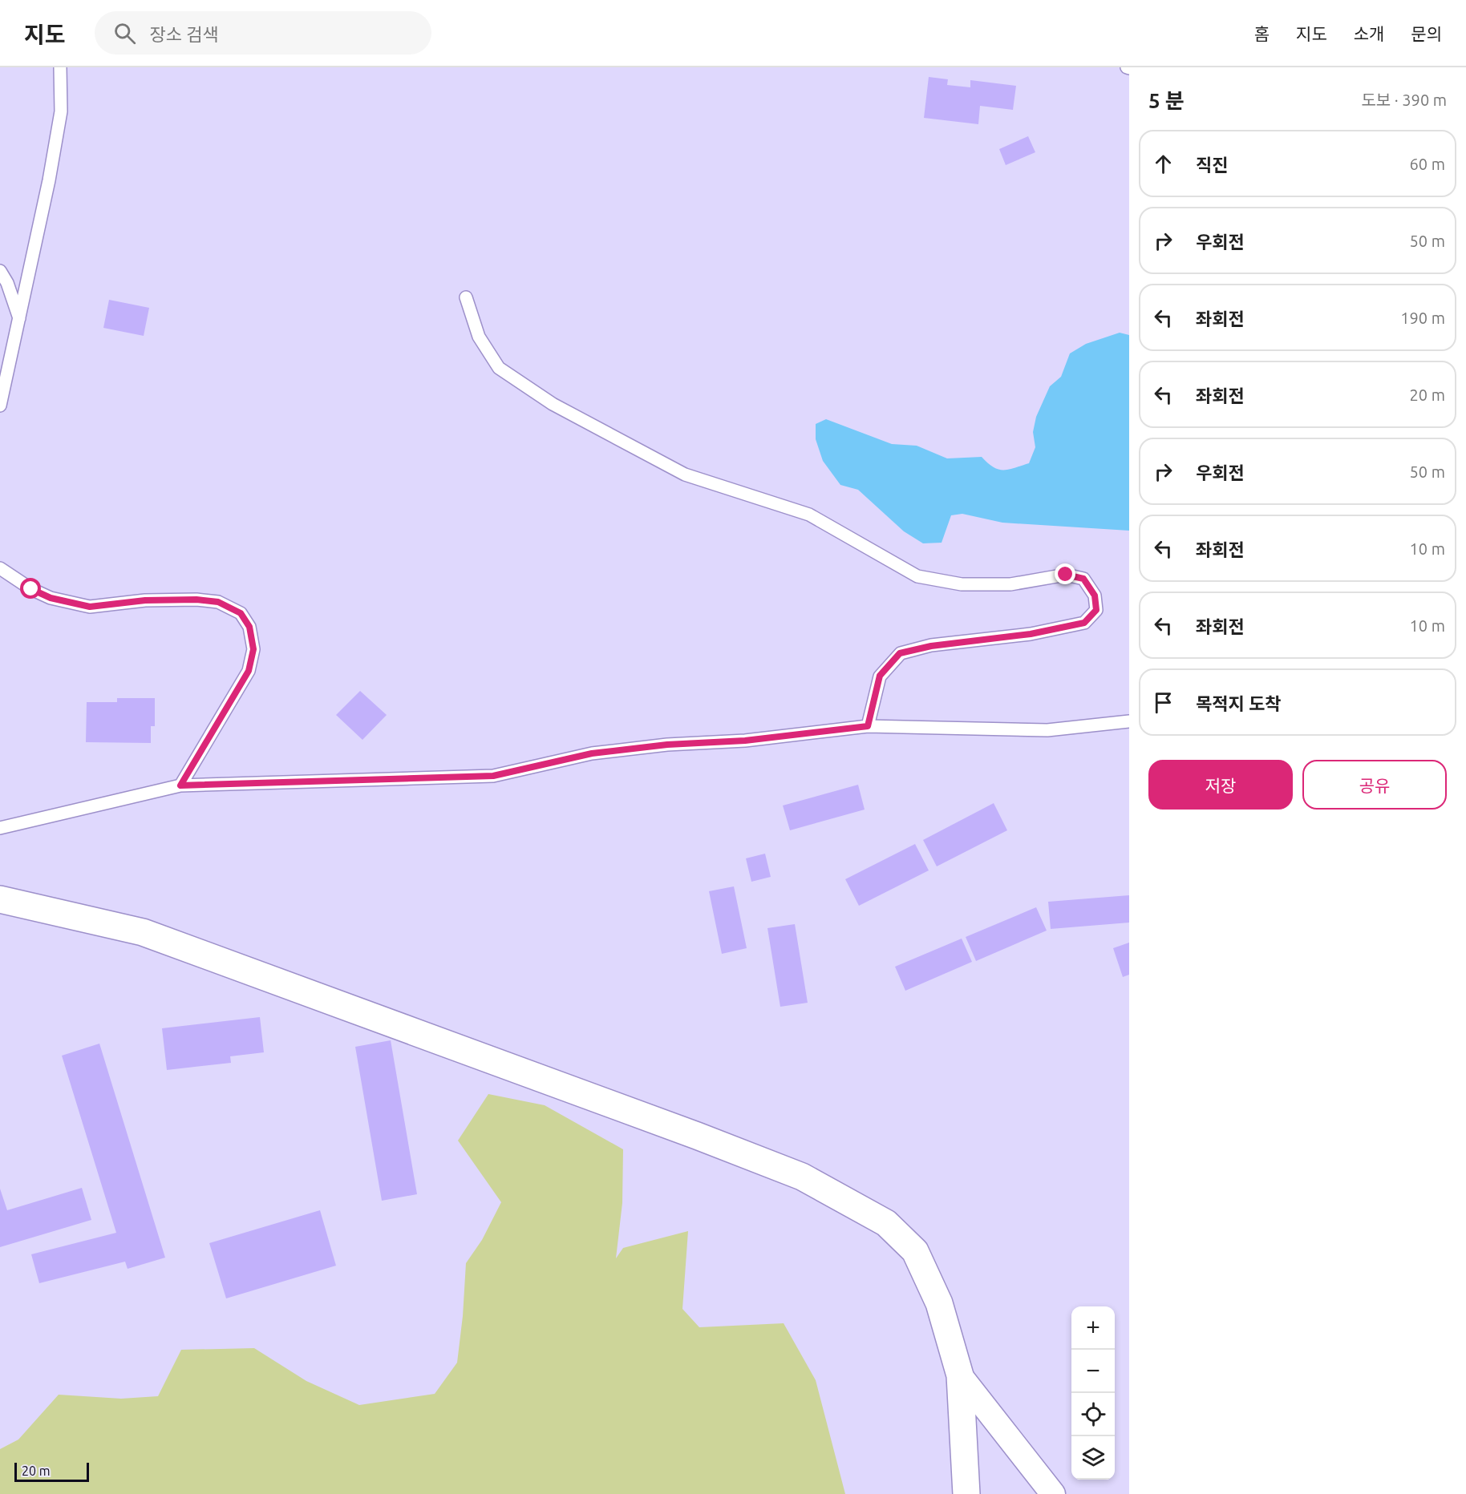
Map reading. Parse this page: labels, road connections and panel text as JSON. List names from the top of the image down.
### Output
{
  "scale_bar": "20 m",
  "page": {
    "header": "지도",
    "search": "장소 검색",
    "nav": [
      "홈",
      "지도",
      "소개",
      "문의"
    ],
    "heading": ["5 분", "도보 · 390 m"],
    "list": [
      ["직진", "60 m"],
      ["우회전", "50 m"],
      ["좌회전", "190 m"],
      ["좌회전", "20 m"],
      ["우회전", "50 m"],
      ["좌회전", "10 m"],
      ["좌회전", "10 m"],
      "목적지 도착"
    ],
    "buttons": ["저장", "공유"],
    "map_buttons": ["+", "−"],
    "scale": "20 m"
  }
}
